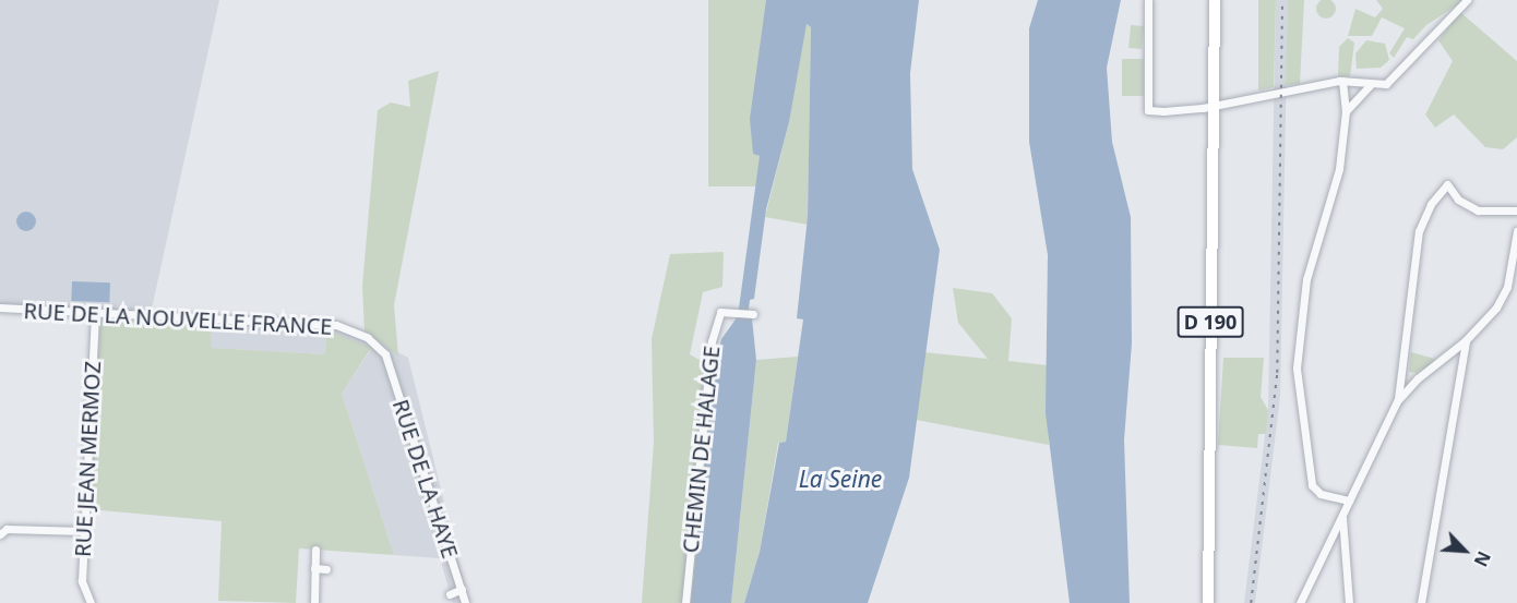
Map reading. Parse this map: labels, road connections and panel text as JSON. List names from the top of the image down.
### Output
{
  "streets": {
    "main road": ["D 190"],
    "street": [
      "RUE DE LA NOUVELLE FRANCE",
      "CHEMIN DE HALAGE",
      "RUE JEAN MERMOZ",
      "RUE DE LA HAYE"
    ]
  },
  "crossings": [
    ["RUE DE LA NOUVELLE FRANCE", "RUE JEAN MERMOZ"],
    ["RUE DE LA NOUVELLE FRANCE", "RUE DE LA HAYE"]
  ],
  "water": ["La Seine"],
  "north": "bottom right"
}
